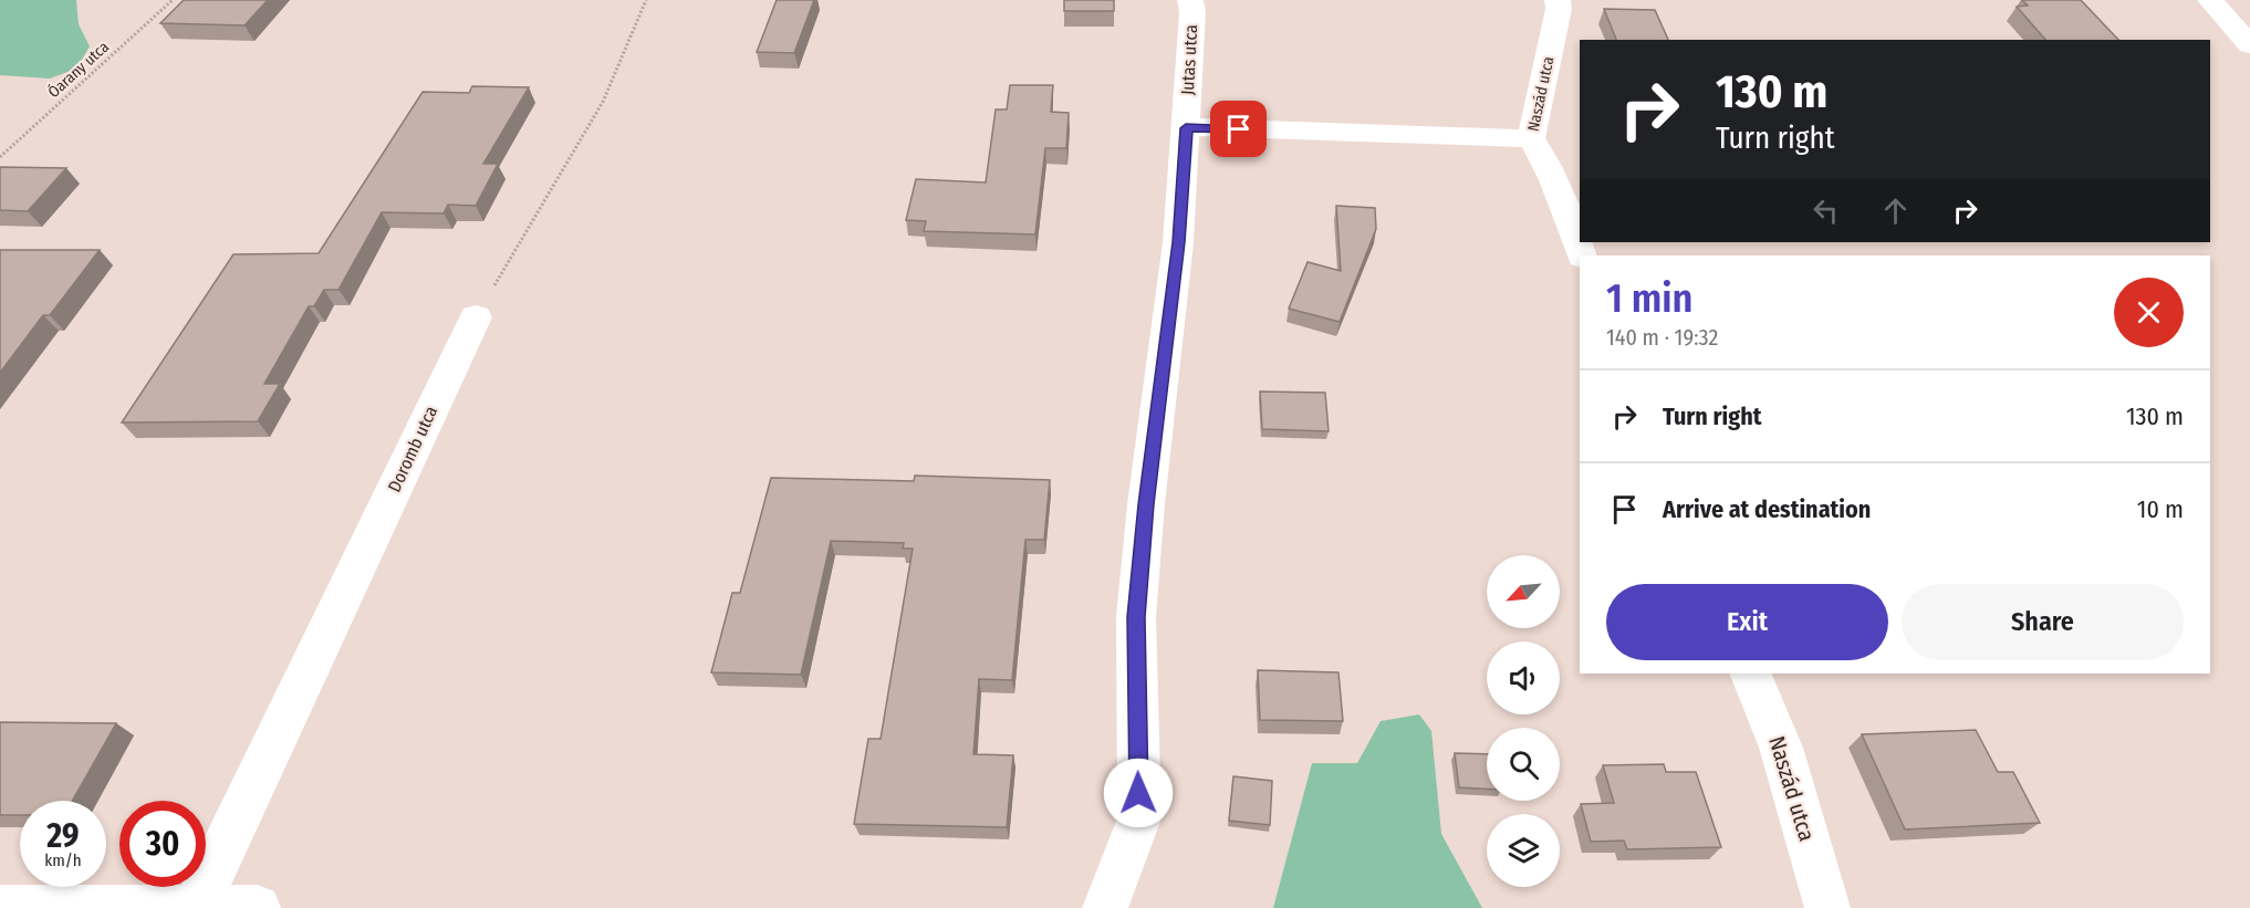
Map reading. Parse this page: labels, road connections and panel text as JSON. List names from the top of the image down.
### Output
{
  "streets": {
    "street": ["Jutas utca", "Naszád utca", "Doromb utca"],
    "path": ["Óarany utca"]
  },
  "north": "bottom left",
  "page": {
    "turn": ["130 m", "Turn right"],
    "heading": ["1 min", "140 m · 19:32"],
    "list": [
      {
        "name": "Turn right",
        "value": "130 m"
      },
      {
        "name": "Arrive at destination",
        "value": "10 m"
      }
    ],
    "buttons": ["Exit", "Share"],
    "speed": "29 km/h",
    "limit": "30"
  }
}
